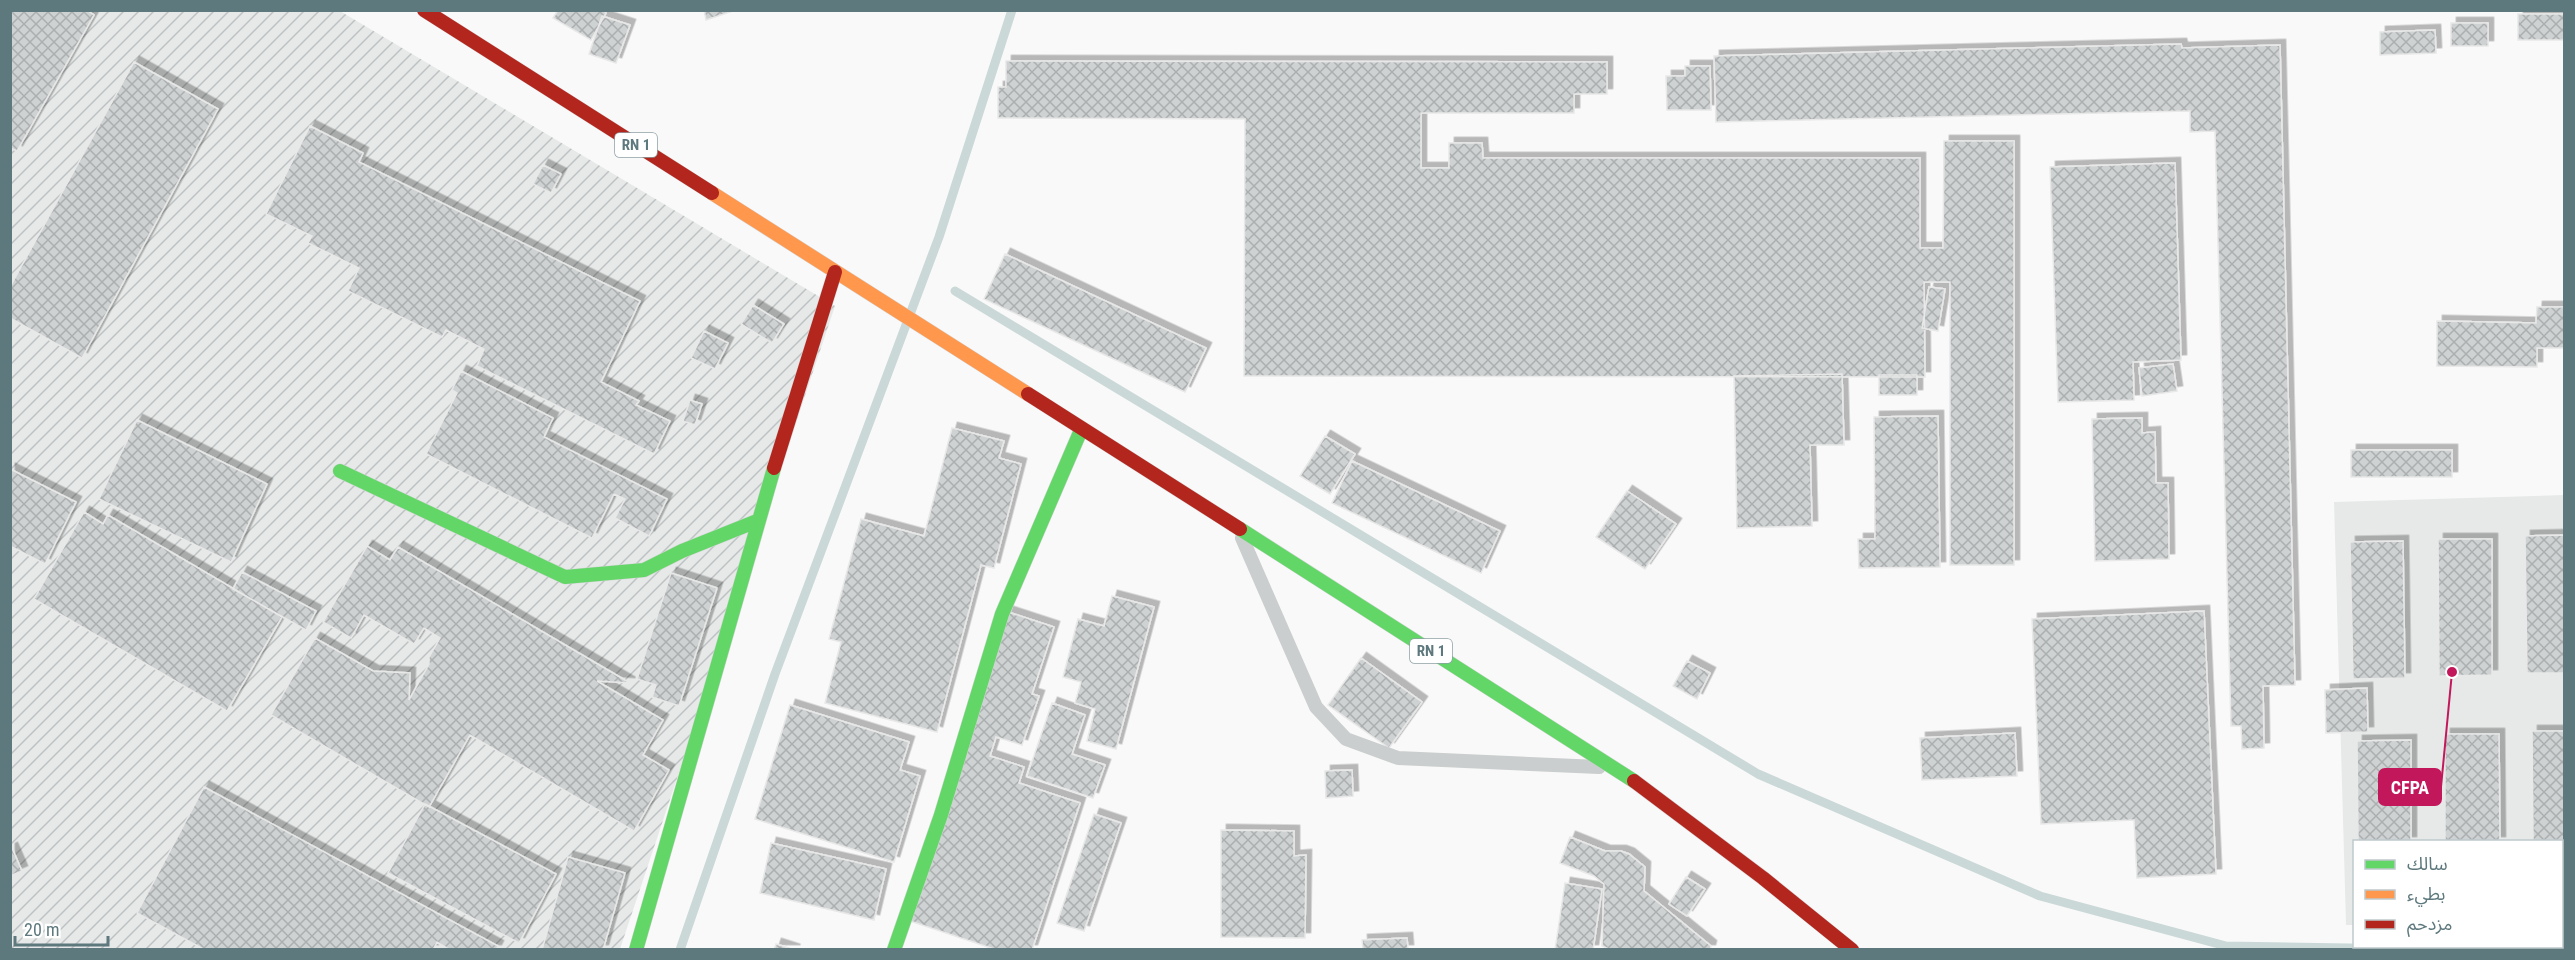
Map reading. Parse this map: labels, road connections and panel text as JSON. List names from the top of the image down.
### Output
{
  "streets": {
    "main road": ["RN 1"]
  },
  "places": ["CFPA"],
  "legend": ["سالك", "بطيء", "مزدحم"],
  "scale_bar": "20 m"
}
